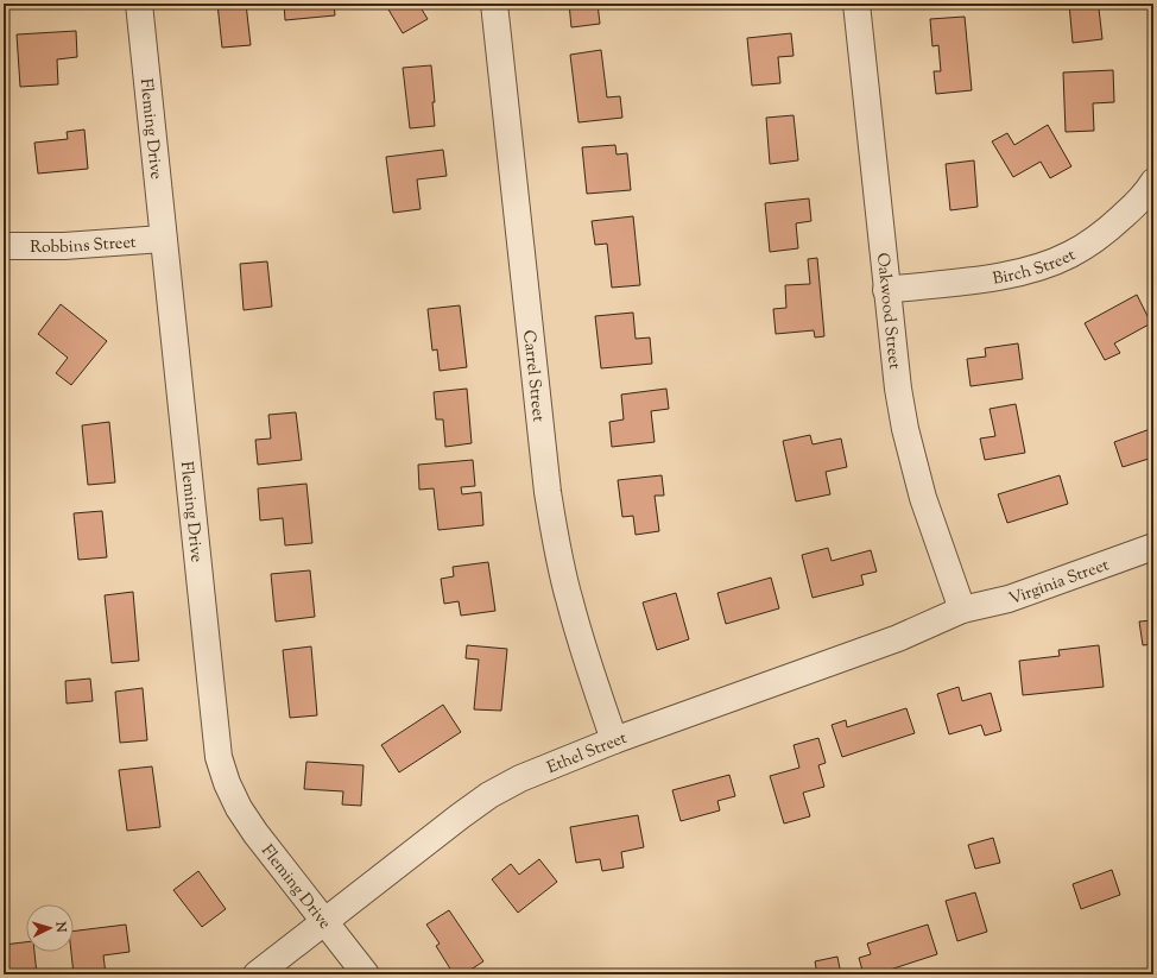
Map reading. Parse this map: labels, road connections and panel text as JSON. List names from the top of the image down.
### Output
{
  "streets": {
    "street": [
      "Fleming Drive",
      "Robbins Street",
      "Birch Street",
      "Oakwood Street",
      "Carrel Street",
      "Virginia Street",
      "Ethel Street"
    ]
  },
  "crossings": [
    ["Fleming Drive", "Robbins Street"],
    ["Fleming Drive", "Ethel Street"],
    ["Birch Street", "Oakwood Street"],
    ["Oakwood Street", "Virginia Street"],
    ["Oakwood Street", "Ethel Street"],
    ["Carrel Street", "Ethel Street"],
    ["Virginia Street", "Ethel Street"]
  ],
  "north": "right"
}
